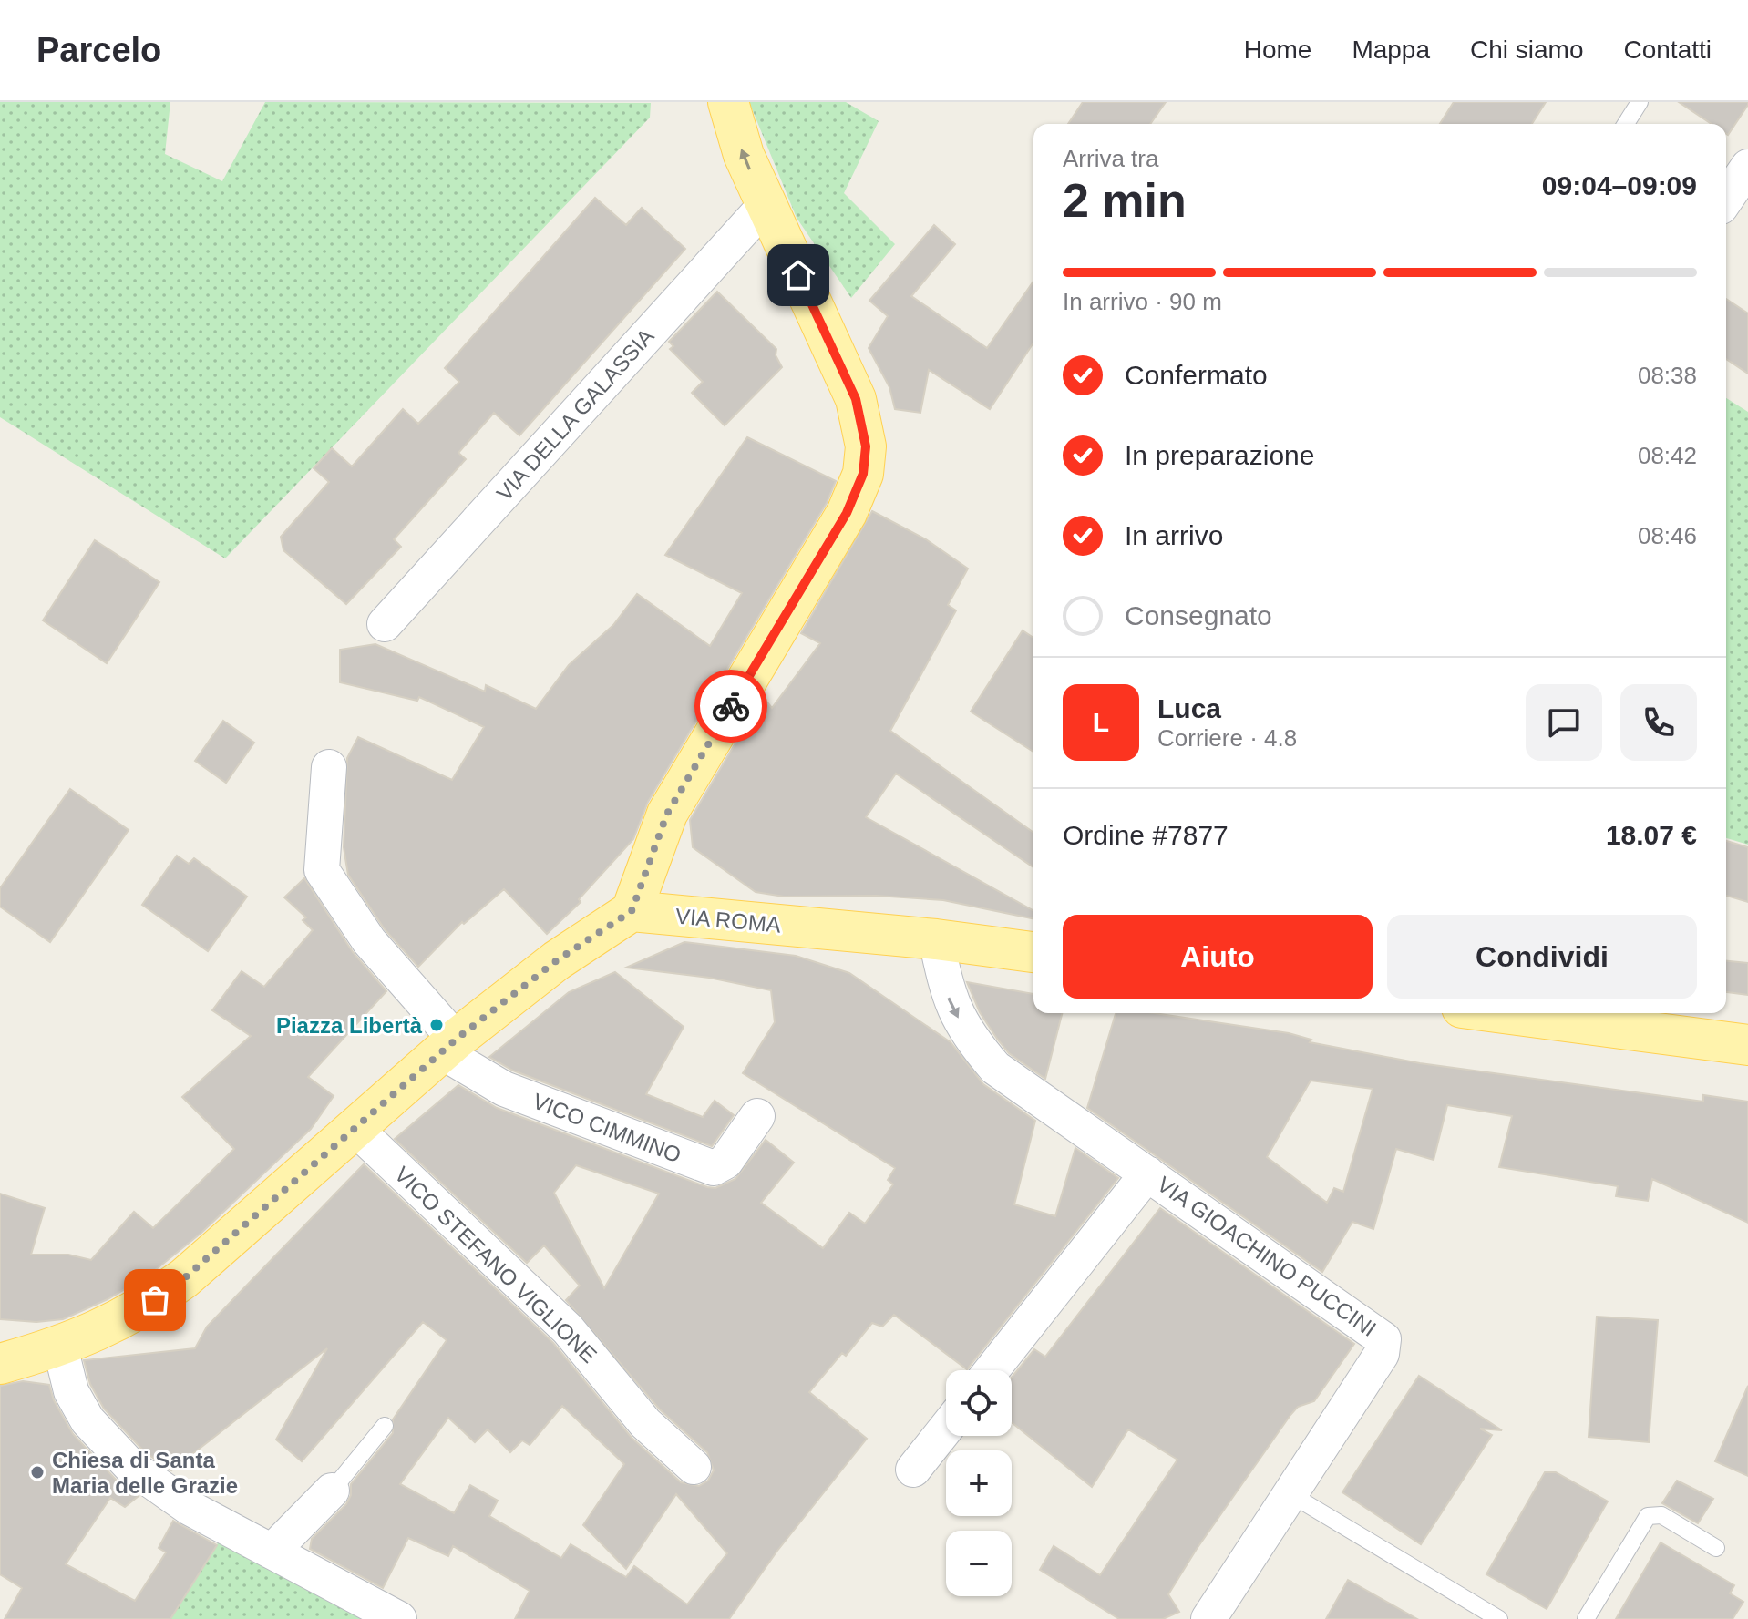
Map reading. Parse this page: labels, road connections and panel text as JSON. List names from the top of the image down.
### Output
{
  "streets": {
    "main road": ["VIA ROMA"],
    "street": [
      "VIA DELLA GALASSIA",
      "VICO CIMMINO",
      "VIA GIOACHINO PUCCINI",
      "VICO STEFANO VIGLIONE"
    ]
  },
  "crossings": [
    ["VIA ROMA", "VIA GIOACHINO PUCCINI"]
  ],
  "places": ["Piazza Libertà", "Chiesa di Santa Maria delle Grazie"],
  "page": {
    "header": "Parcelo",
    "nav": [
      "Home",
      "Mappa",
      "Chi siamo",
      "Contatti"
    ],
    "heading": ["2 min", "Arriva tra", "09:04–09:09"],
    "panel": [
      "Luca",
      "Corriere · 4.8",
      "Ordine #7877",
      "18.07 €"
    ],
    "bar": "In arrivo · 90 m",
    "list": [
      ["Confermato", "08:38"],
      ["In preparazione", "08:42"],
      ["In arrivo", "08:46"],
      "Consegnato"
    ],
    "round": "L",
    "buttons": ["Aiuto", "Condividi"],
    "map_buttons": ["+", "−"]
  }
}
